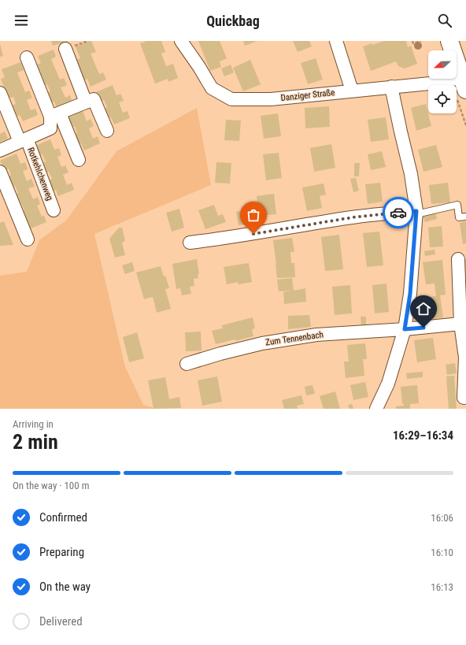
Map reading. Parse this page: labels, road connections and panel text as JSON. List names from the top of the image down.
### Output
{
  "streets": {
    "street": ["Danziger Straße", "Rotkehlchenweg", "Zum Tennenbach"]
  },
  "north": "left",
  "page": {
    "header": "Quickbag",
    "heading": ["2 min", "Arriving in", "16:29–16:34"],
    "bar": "On the way · 100 m",
    "list": [
      ["Confirmed", "16:06"],
      ["Preparing", "16:10"],
      ["On the way", "16:13"],
      "Delivered"
    ]
  }
}
